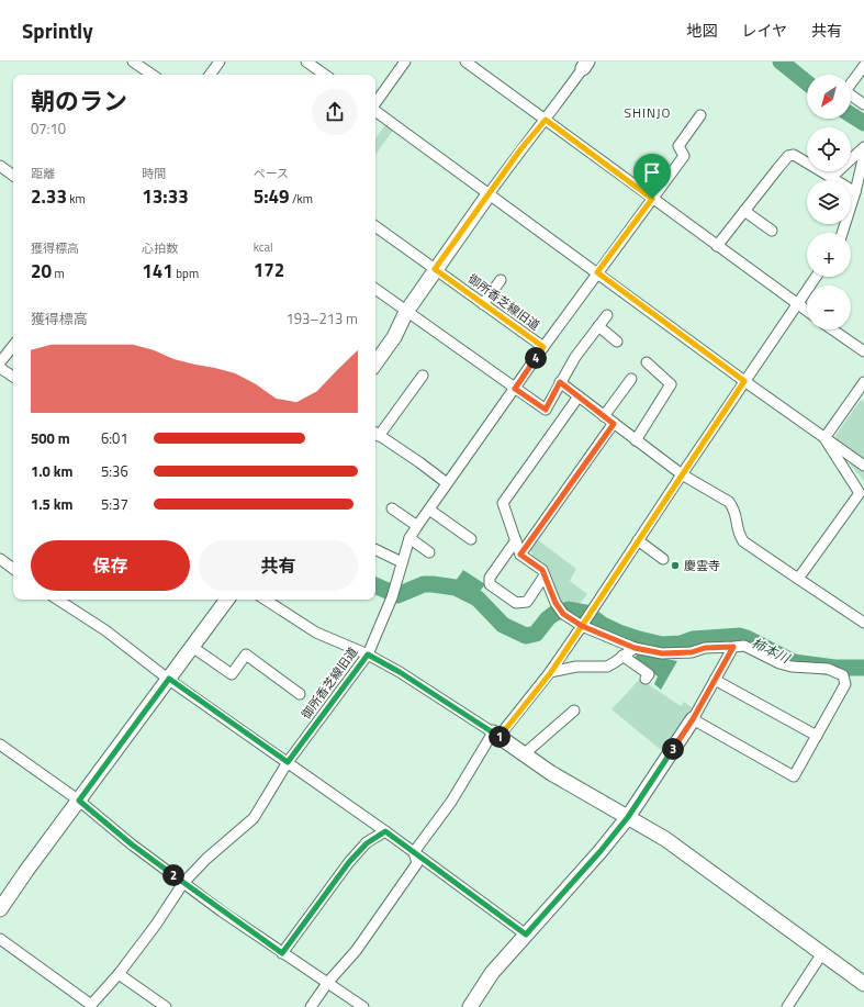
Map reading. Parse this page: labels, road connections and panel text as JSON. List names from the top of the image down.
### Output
{
  "streets": {
    "street": ["御所香芝線旧道"]
  },
  "districts": ["SHINJO"],
  "water": ["柿本川"],
  "places": ["慶雲寺"],
  "north": "bottom left",
  "page": {
    "header": "Sprintly",
    "nav": ["地図", "レイヤ", "共有"],
    "map_buttons": ["+", "−"],
    "heading": ["朝のラン", "07:10"],
    "stats": [
      ["距離", "2.33 km"],
      ["時間", "13:33"],
      ["ペース", "5:49 /km"],
      ["獲得標高", "20 m"],
      ["心拍数", "141 bpm"],
      ["kcal", "172"]
    ],
    "chart": ["獲得標高", "193–213 m"],
    "pins": [
      "4",
      "1",
      "3",
      "2"
    ],
    "list": [
      {
        "name": "500 m",
        "note": "6:01"
      },
      {
        "name": "1.0 km",
        "note": "5:36"
      },
      {
        "name": "1.5 km",
        "note": "5:37"
      }
    ],
    "buttons": ["保存", "共有"]
  }
}
